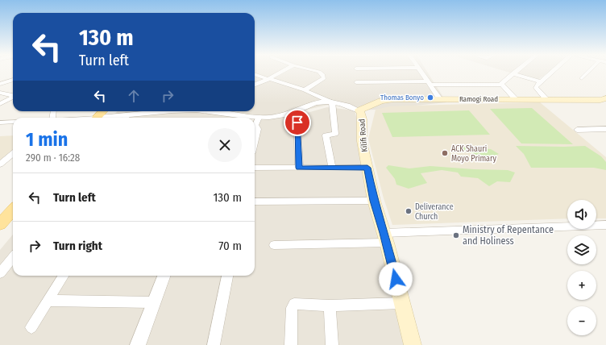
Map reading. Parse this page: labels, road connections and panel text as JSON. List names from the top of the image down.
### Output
{
  "streets": {
    "main road": ["Ramogi Road", "Kilifi Road"]
  },
  "crossings": [
    ["Ramogi Road", "Kilifi Road"]
  ],
  "places": [
    "Thomas Bonyo",
    "ACK Shauri Moyo Primary",
    "Deliverance Church",
    "Ministry of Repentance and Holiness"
  ],
  "page": {
    "turn": ["130 m", "Turn left"],
    "heading": ["1 min", "290 m · 16:28"],
    "list": [
      {
        "name": "Turn left",
        "value": "130 m"
      },
      {
        "name": "Turn right",
        "value": "70 m"
      }
    ],
    "map_buttons": ["+", "−"]
  }
}
